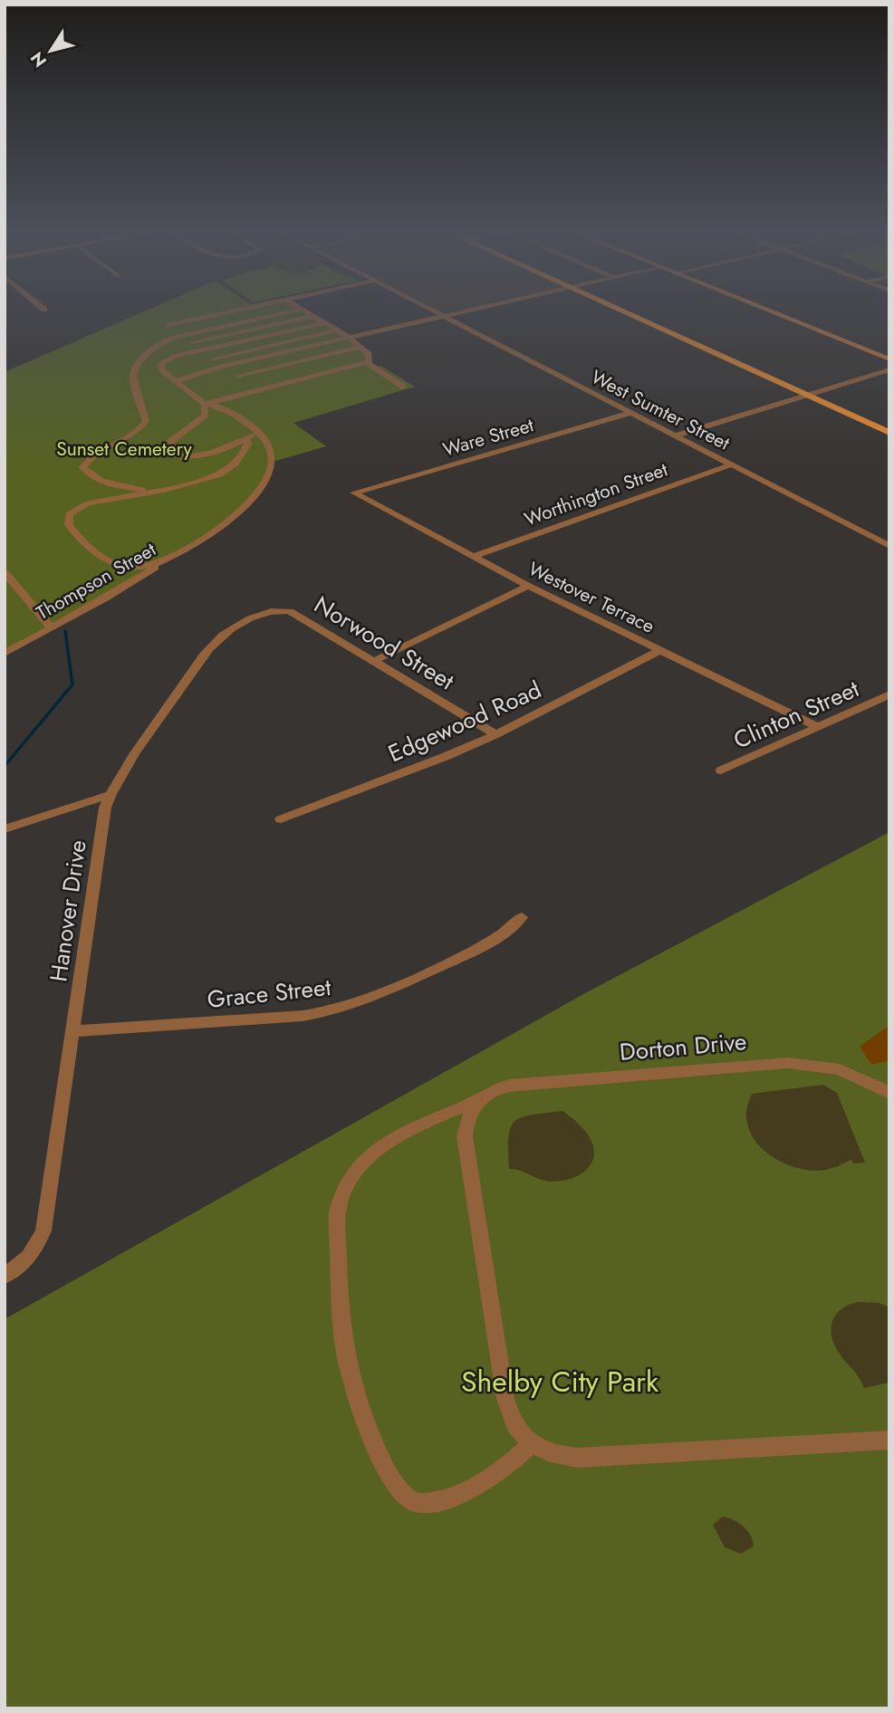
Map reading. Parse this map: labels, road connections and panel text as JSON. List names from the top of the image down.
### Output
{
  "streets": {
    "street": [
      "West Sumter Street",
      "Ware Street",
      "Worthington Street",
      "Thompson Street",
      "Westover Terrace",
      "Norwood Street",
      "Clinton Street",
      "Edgewood Road",
      "Hanover Drive",
      "Grace Street",
      "Dorton Drive"
    ]
  },
  "crossings": [
    ["West Sumter Street", "Ware Street"],
    ["West Sumter Street", "Worthington Street"],
    ["Ware Street", "Westover Terrace"],
    ["Worthington Street", "Westover Terrace"],
    ["Westover Terrace", "Clinton Street"],
    ["Westover Terrace", "Edgewood Road"],
    ["Norwood Street", "Edgewood Road"],
    ["Norwood Street", "Hanover Drive"],
    ["Hanover Drive", "Grace Street"]
  ],
  "parks": ["Sunset Cemetery", "Shelby City Park"],
  "north": "bottom left"
}
